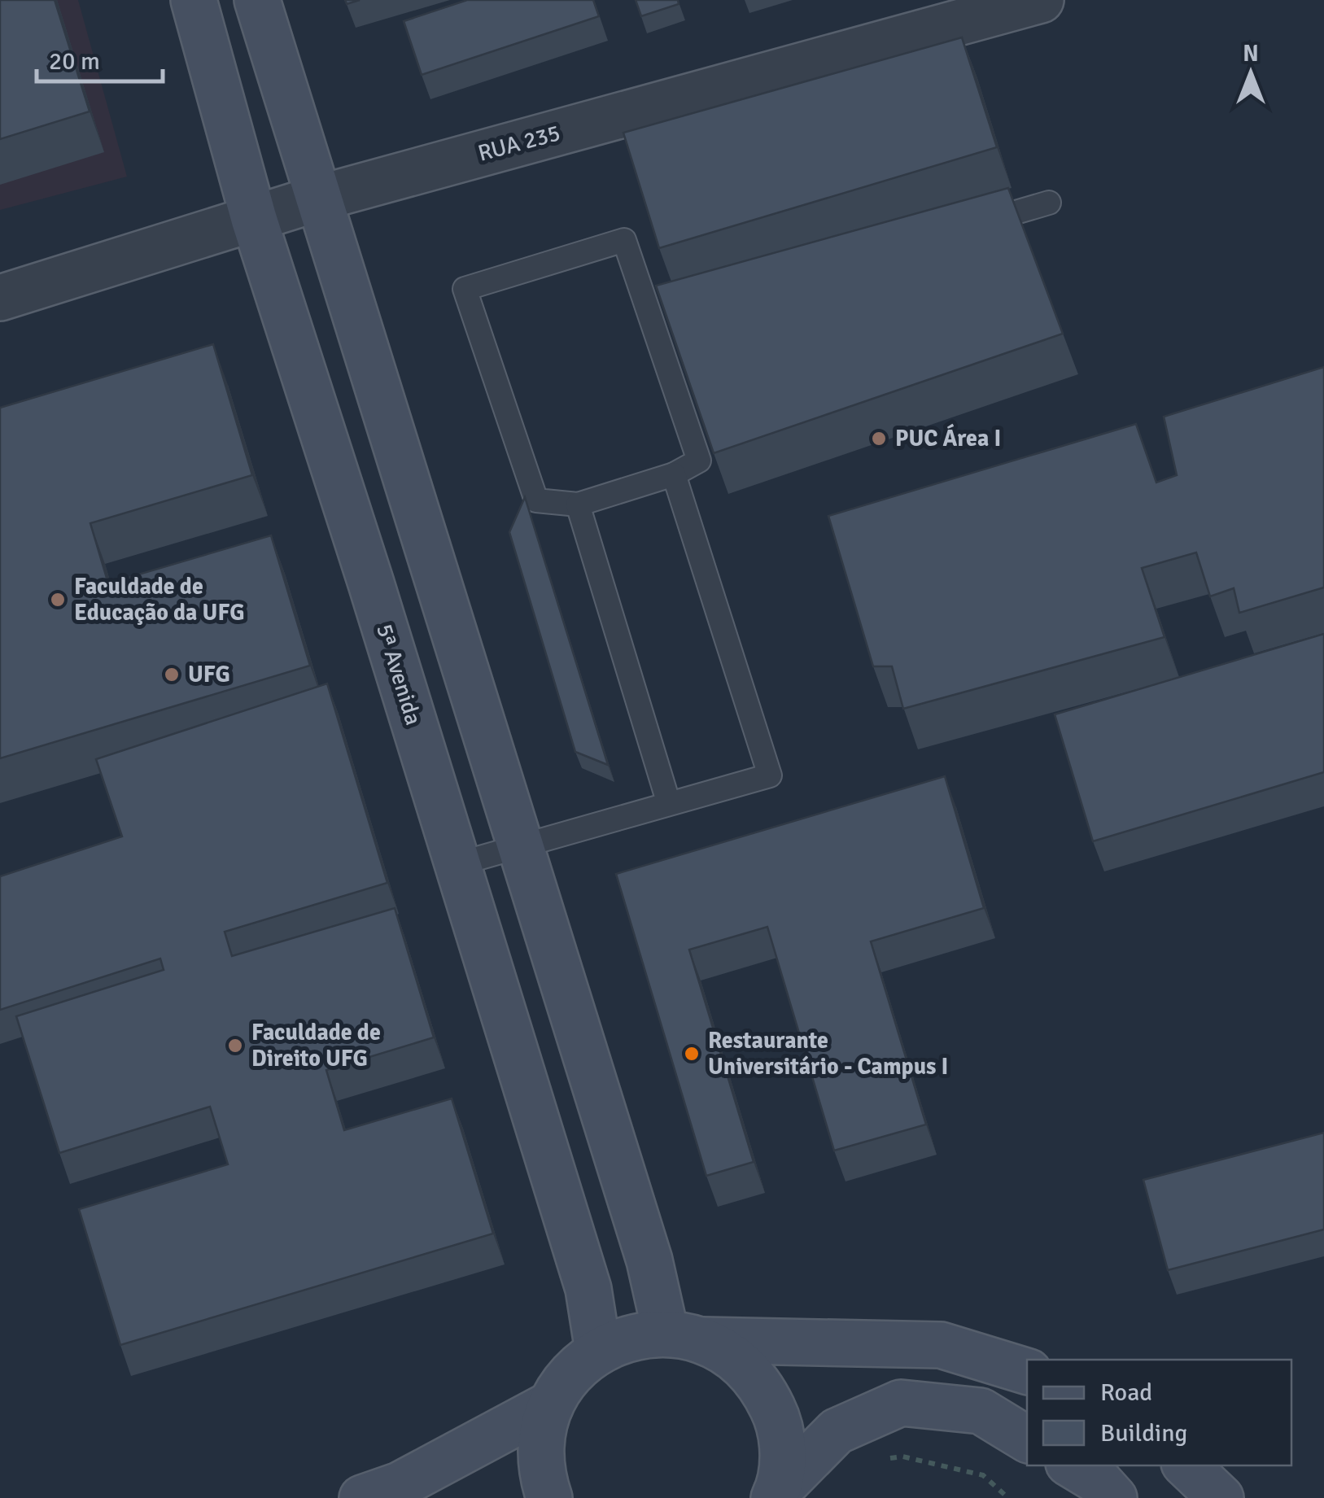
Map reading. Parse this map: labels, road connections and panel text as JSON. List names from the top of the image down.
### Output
{
  "streets": {
    "main road": ["5ª Avenida"],
    "street": ["RUA 235"]
  },
  "crossings": [
    ["RUA 235", "5ª Avenida"]
  ],
  "places": [
    "PUC Área I",
    "Faculdade de Educação da UFG",
    "UFG",
    "Faculdade de Direito UFG",
    "Restaurante Universitário - Campus I"
  ],
  "legend": ["Road", "Building"],
  "scale_bar": "20 m",
  "north": "top"
}
